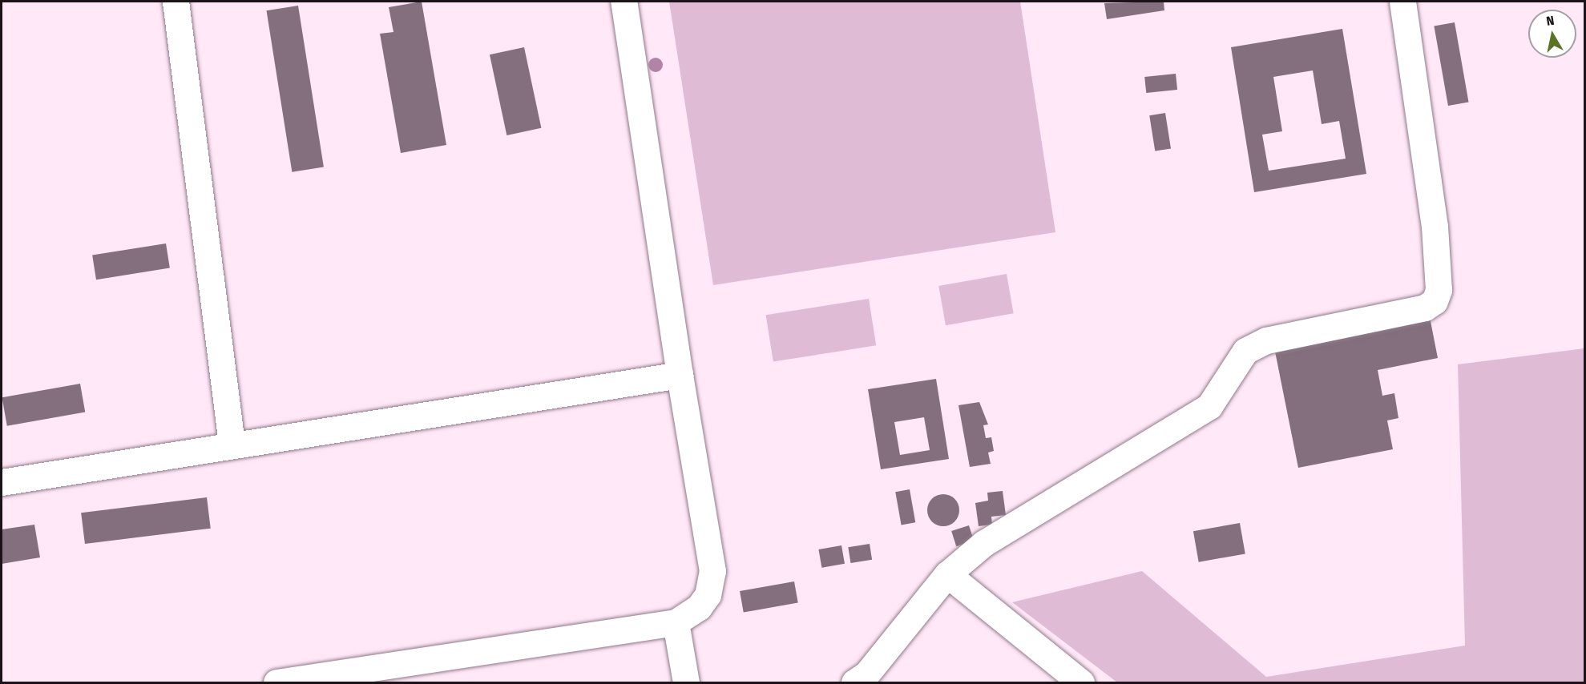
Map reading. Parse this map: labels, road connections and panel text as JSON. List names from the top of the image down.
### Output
{
  "north": "top"
}
